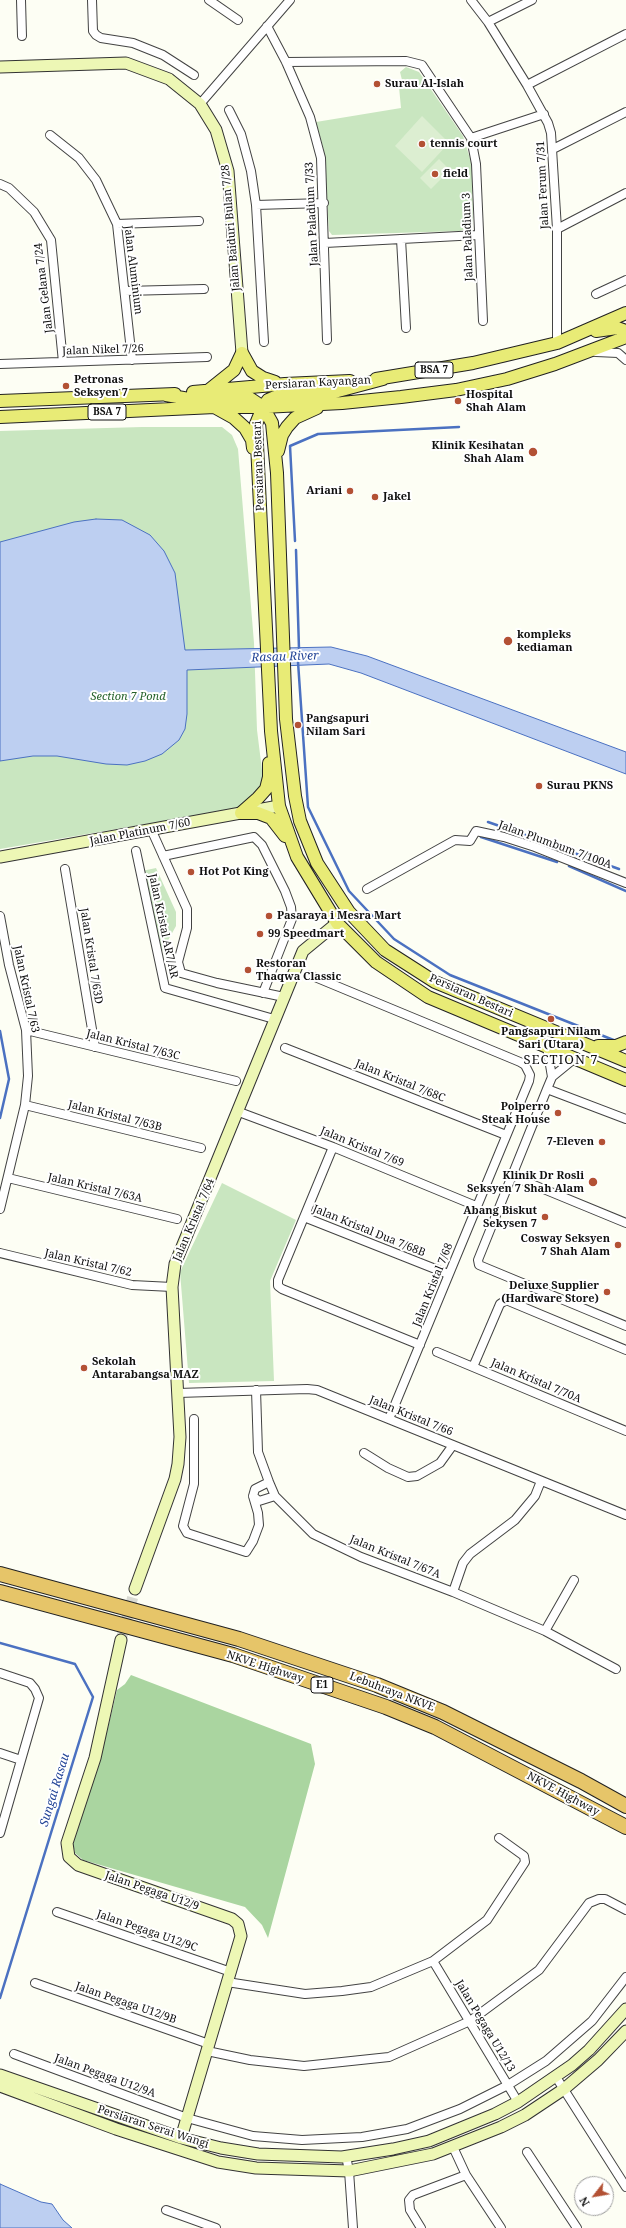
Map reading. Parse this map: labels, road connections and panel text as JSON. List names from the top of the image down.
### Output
{
  "streets": {
    "highway": ["NKVE Highway", "E1", "Lebuhraya NKVE"],
    "main road": ["BSA 7", "Persiaran Kayangan", "Persiaran Bestari"],
    "street": [
      "Jalan Ferum 7/31",
      "Jalan Paladium 7/33",
      "Jalan Baiduri Bulan 7/28",
      "Jalan Paladium 3",
      "Jalan Aluminium",
      "Jalan Gelana 7/24",
      "Jalan Nikel 7/26",
      "Jalan Platinum 7/60",
      "Jalan Plumbum 7/100A",
      "Jalan Kristal AR7/AR",
      "Jalan Kristal 7/63D",
      "Jalan Kristal 7/63",
      "Jalan Kristal 7/63C",
      "Jalan Kristal 7/68C",
      "Jalan Kristal 7/63B",
      "Jalan Kristal 7/69",
      "Jalan Kristal 7/63A",
      "Jalan Kristal 7/64",
      "Jalan Kristal Dua 7/68B",
      "Jalan Kristal 7/62",
      "Jalan Kristal 7/68",
      "Jalan Kristal 7/70A",
      "Jalan Kristal 7/66",
      "Jalan Kristal 7/67A",
      "Jalan Pegaga U12/9",
      "Jalan Pegaga U12/9C",
      "Jalan Pegaga U12/9B",
      "Jalan Pegaga U12/13",
      "Jalan Pegaga U12/9A",
      "Persiaran Serai Wangi"
    ]
  },
  "crossings": [
    ["Jalan Ferum 7/31", "Persiaran Kayangan"],
    ["Jalan Paladium 7/33", "Jalan Paladium 3"],
    ["Jalan Aluminium", "Jalan Nikel 7/26"],
    ["Jalan Gelana 7/24", "Jalan Nikel 7/26"],
    ["Persiaran Kayangan", "Persiaran Bestari"],
    ["Persiaran Bestari", "Jalan Platinum 7/60"],
    ["Persiaran Bestari", "Jalan Kristal 7/64"],
    ["Jalan Platinum 7/60", "Jalan Kristal AR7/AR"],
    ["Jalan Kristal AR7/AR", "Jalan Kristal 7/64"],
    ["Jalan Kristal 7/63D", "Jalan Kristal 7/63C"],
    ["Jalan Kristal 7/63", "Jalan Kristal 7/63C"],
    ["Jalan Kristal 7/63", "Jalan Kristal 7/63B"],
    ["Jalan Kristal 7/63", "Jalan Kristal 7/63A"],
    ["Jalan Kristal 7/68C", "Jalan Kristal 7/68"],
    ["Jalan Kristal 7/69", "Jalan Kristal 7/64"],
    ["Jalan Kristal 7/69", "Jalan Kristal 7/68"],
    ["Jalan Kristal 7/64", "Jalan Kristal 7/62"],
    ["Jalan Kristal 7/64", "Jalan Kristal 7/66"],
    ["Jalan Kristal Dua 7/68B", "Jalan Kristal 7/68"],
    ["Jalan Kristal 7/68", "Jalan Kristal 7/66"],
    ["Jalan Kristal 7/66", "Jalan Kristal 7/67A"],
    ["Jalan Pegaga U12/9", "Jalan Pegaga U12/9C"],
    ["Jalan Pegaga U12/9", "Jalan Pegaga U12/9B"],
    ["Jalan Pegaga U12/9", "Jalan Pegaga U12/9A"],
    ["Jalan Pegaga U12/9", "Persiaran Serai Wangi"],
    ["Jalan Pegaga U12/9C", "Jalan Pegaga U12/13"],
    ["Jalan Pegaga U12/9B", "Jalan Pegaga U12/13"],
    ["Jalan Pegaga U12/13", "Jalan Pegaga U12/9A"],
    ["Jalan Pegaga U12/13", "Persiaran Serai Wangi"]
  ],
  "districts": ["SECTION 7"],
  "water": ["Rasau River", "Sungai Rasau"],
  "parks": ["Section 7 Pond"],
  "places": [
    "Surau Al-Islah",
    "tennis court",
    "field",
    "Petronas Seksyen 7",
    "Hospital Shah Alam",
    "Klinik Kesihatan Shah Alam",
    "Ariani",
    "Jakel",
    "kompleks kediaman",
    "Pangsapuri Nilam Sari",
    "Surau PKNS",
    "Hot Pot King",
    "Pasaraya i Mesra Mart",
    "99 Speedmart",
    "Restoran Thaqwa Classic",
    "Pangsapuri Nilam Sari (Utara)",
    "Polperro Steak House",
    "7-Eleven",
    "Klinik Dr Rosli Seksyen 7 Shah Alam",
    "Abang Biskut Sekysen 7",
    "Cosway Seksyen 7 Shah Alam",
    "Deluxe Supplier (Hardware Store)",
    "Sekolah Antarabangsa MAZ"
  ],
  "north": "bottom left"
}
